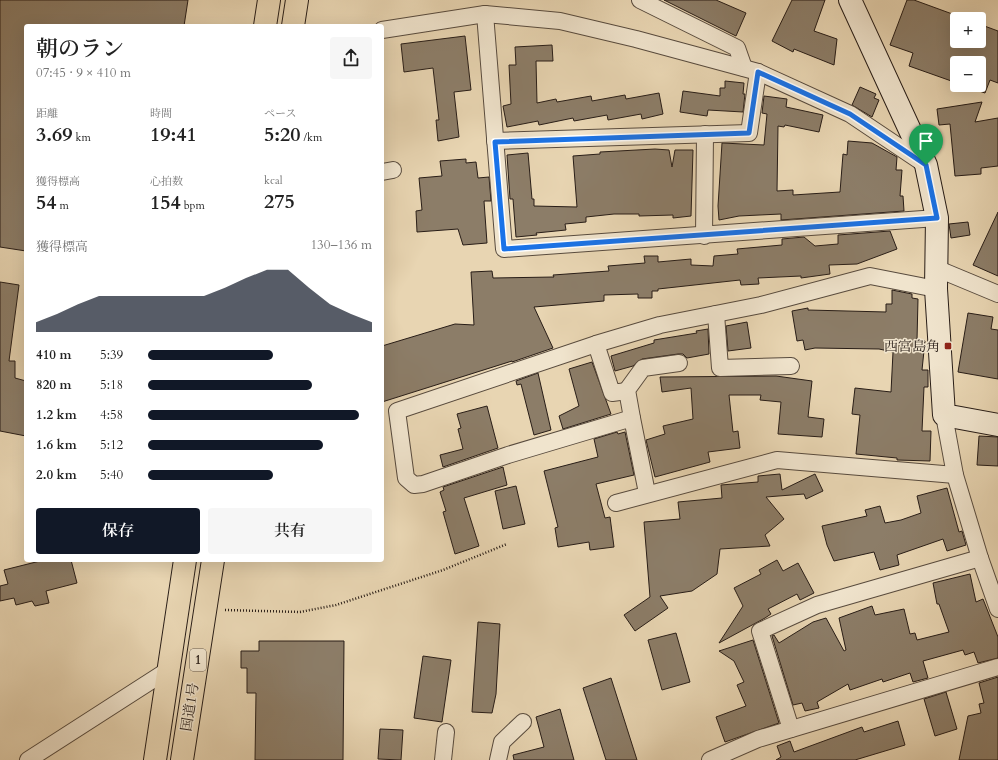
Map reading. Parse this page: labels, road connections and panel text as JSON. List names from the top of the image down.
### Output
{
  "streets": {
    "highway": ["1", "国道1号"]
  },
  "places": {
    "transit": ["西宮島角"]
  },
  "page": {
    "map_buttons": ["+", "−"],
    "heading": ["朝のラン", "07:45 · 9 × 410 m"],
    "stats": [
      ["距離", "3.69 km"],
      ["時間", "19:41"],
      ["ペース", "5:20 /km"],
      ["獲得標高", "54 m"],
      ["心拍数", "154 bpm"],
      ["kcal", "275"]
    ],
    "chart": ["獲得標高", "130–136 m"],
    "list": [
      {
        "name": "410 m",
        "note": "5:39"
      },
      {
        "name": "820 m",
        "note": "5:18"
      },
      {
        "name": "1.2 km",
        "note": "4:58"
      },
      {
        "name": "1.6 km",
        "note": "5:12"
      },
      {
        "name": "2.0 km",
        "note": "5:40"
      }
    ],
    "buttons": ["保存", "共有"]
  }
}
